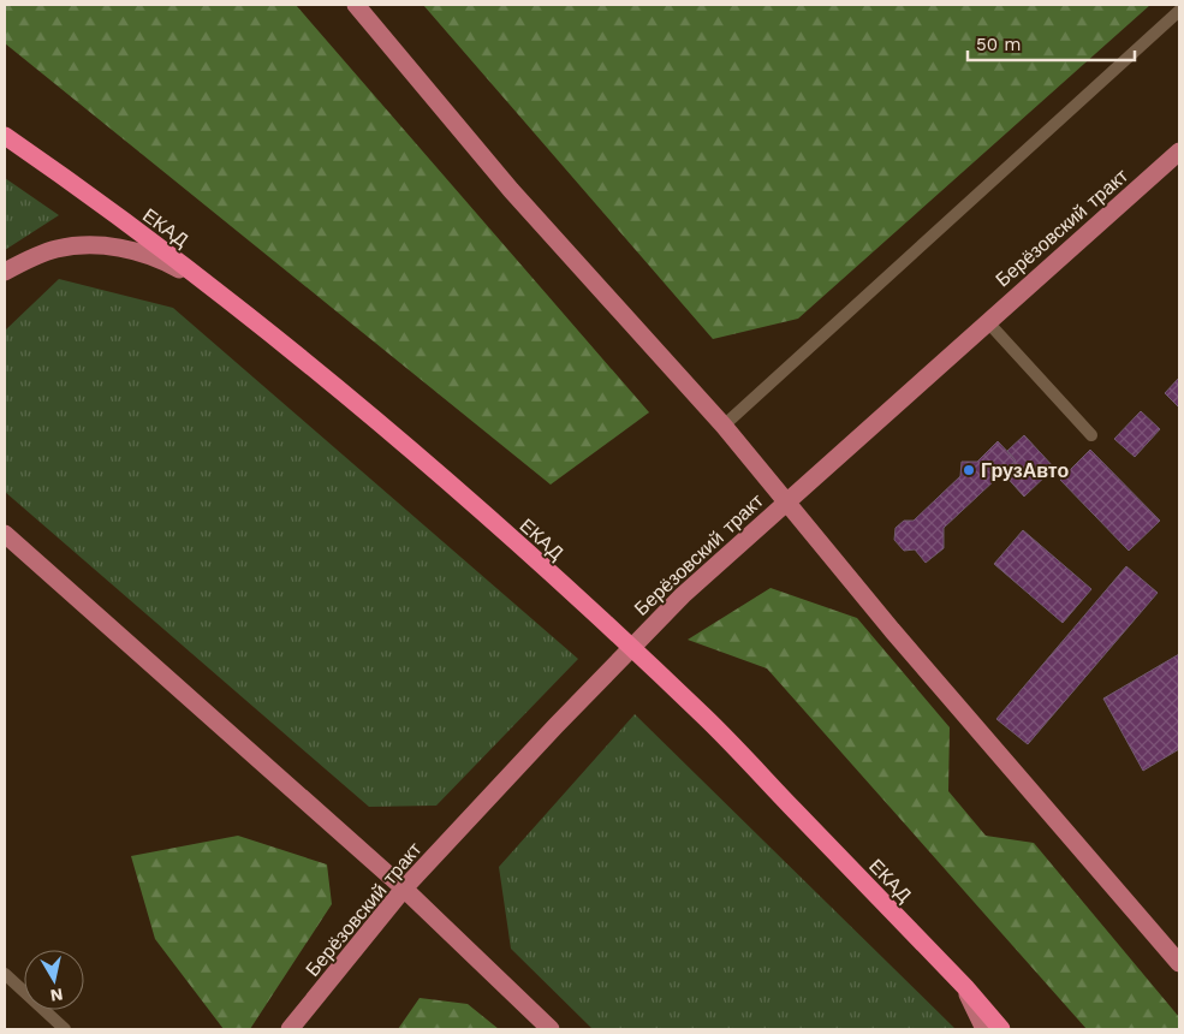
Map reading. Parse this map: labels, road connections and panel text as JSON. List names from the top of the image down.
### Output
{
  "streets": {
    "highway": ["ЕКАД"],
    "main road": ["Берёзовский тракт"]
  },
  "places": ["ГрузАвто"],
  "scale_bar": "50 m",
  "north": "bottom"
}
